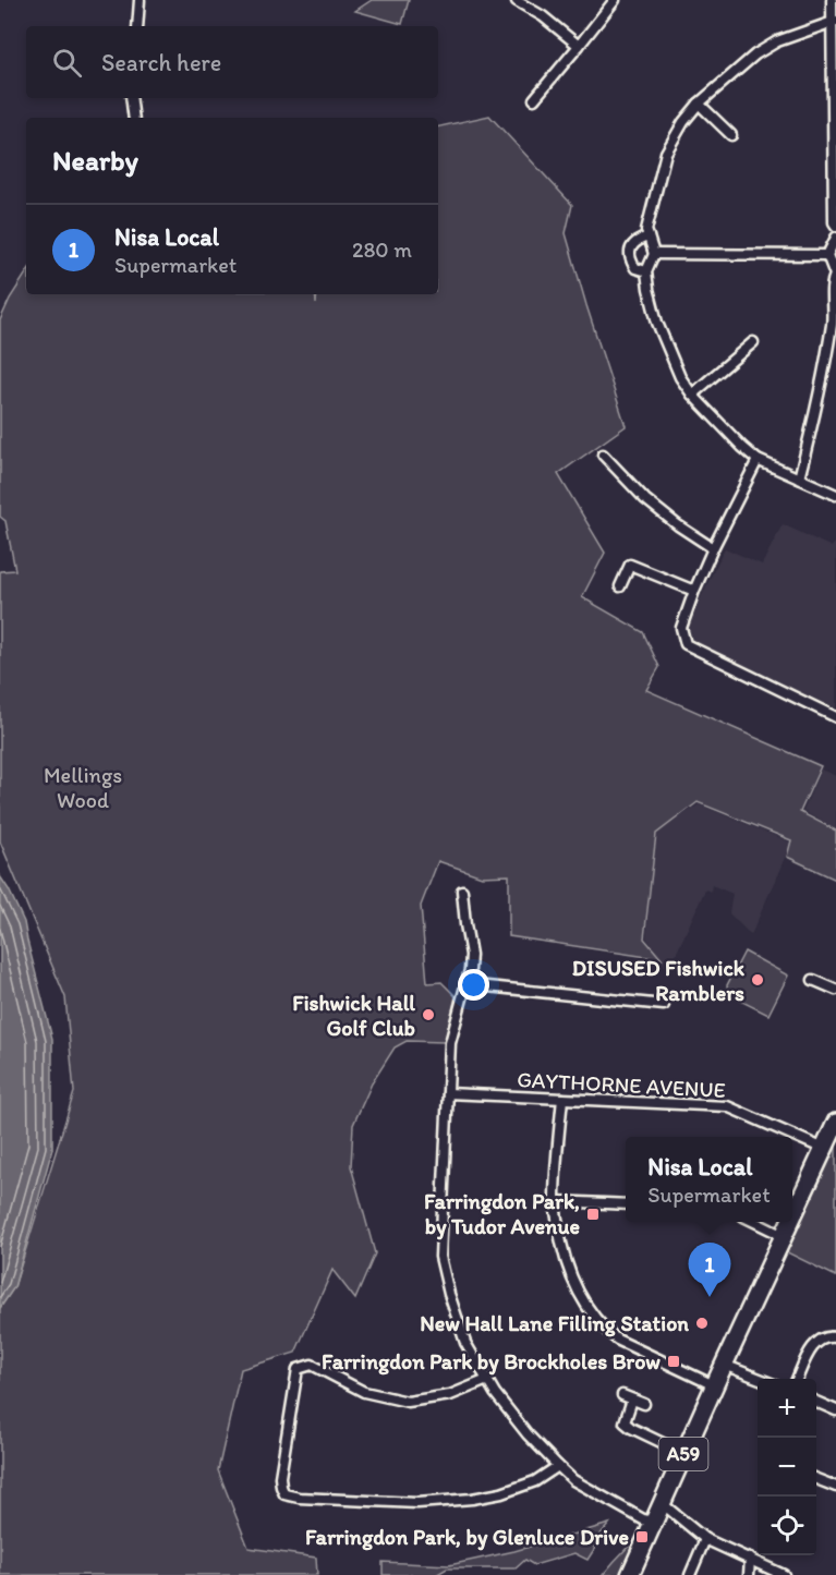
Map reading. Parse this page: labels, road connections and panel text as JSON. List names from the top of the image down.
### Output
{
  "streets": {
    "highway": ["A59"],
    "street": ["GAYTHORNE AVENUE"]
  },
  "crossings": [
    ["GAYTHORNE AVENUE", "A59"]
  ],
  "parks": ["Mellings Wood"],
  "places": {
    "other": ["DISUSED Fishwick Ramblers", "Fishwick Hall Golf Club", "New Hall Lane Filling Station"],
    "transit": ["Farringdon Park, by Tudor Avenue", "Farringdon Park by Brockholes Brow", "Farringdon Park, by Glenluce Drive"]
  },
  "page": {
    "search": "Search here",
    "heading": "Nearby",
    "list": [
      {
        "mark": "1",
        "name": "Nisa Local",
        "note": "Supermarket",
        "value": "280 m"
      }
    ],
    "popup": ["Nisa Local", "Supermarket"],
    "pins": "1",
    "map_buttons": ["+", "−"]
  }
}
